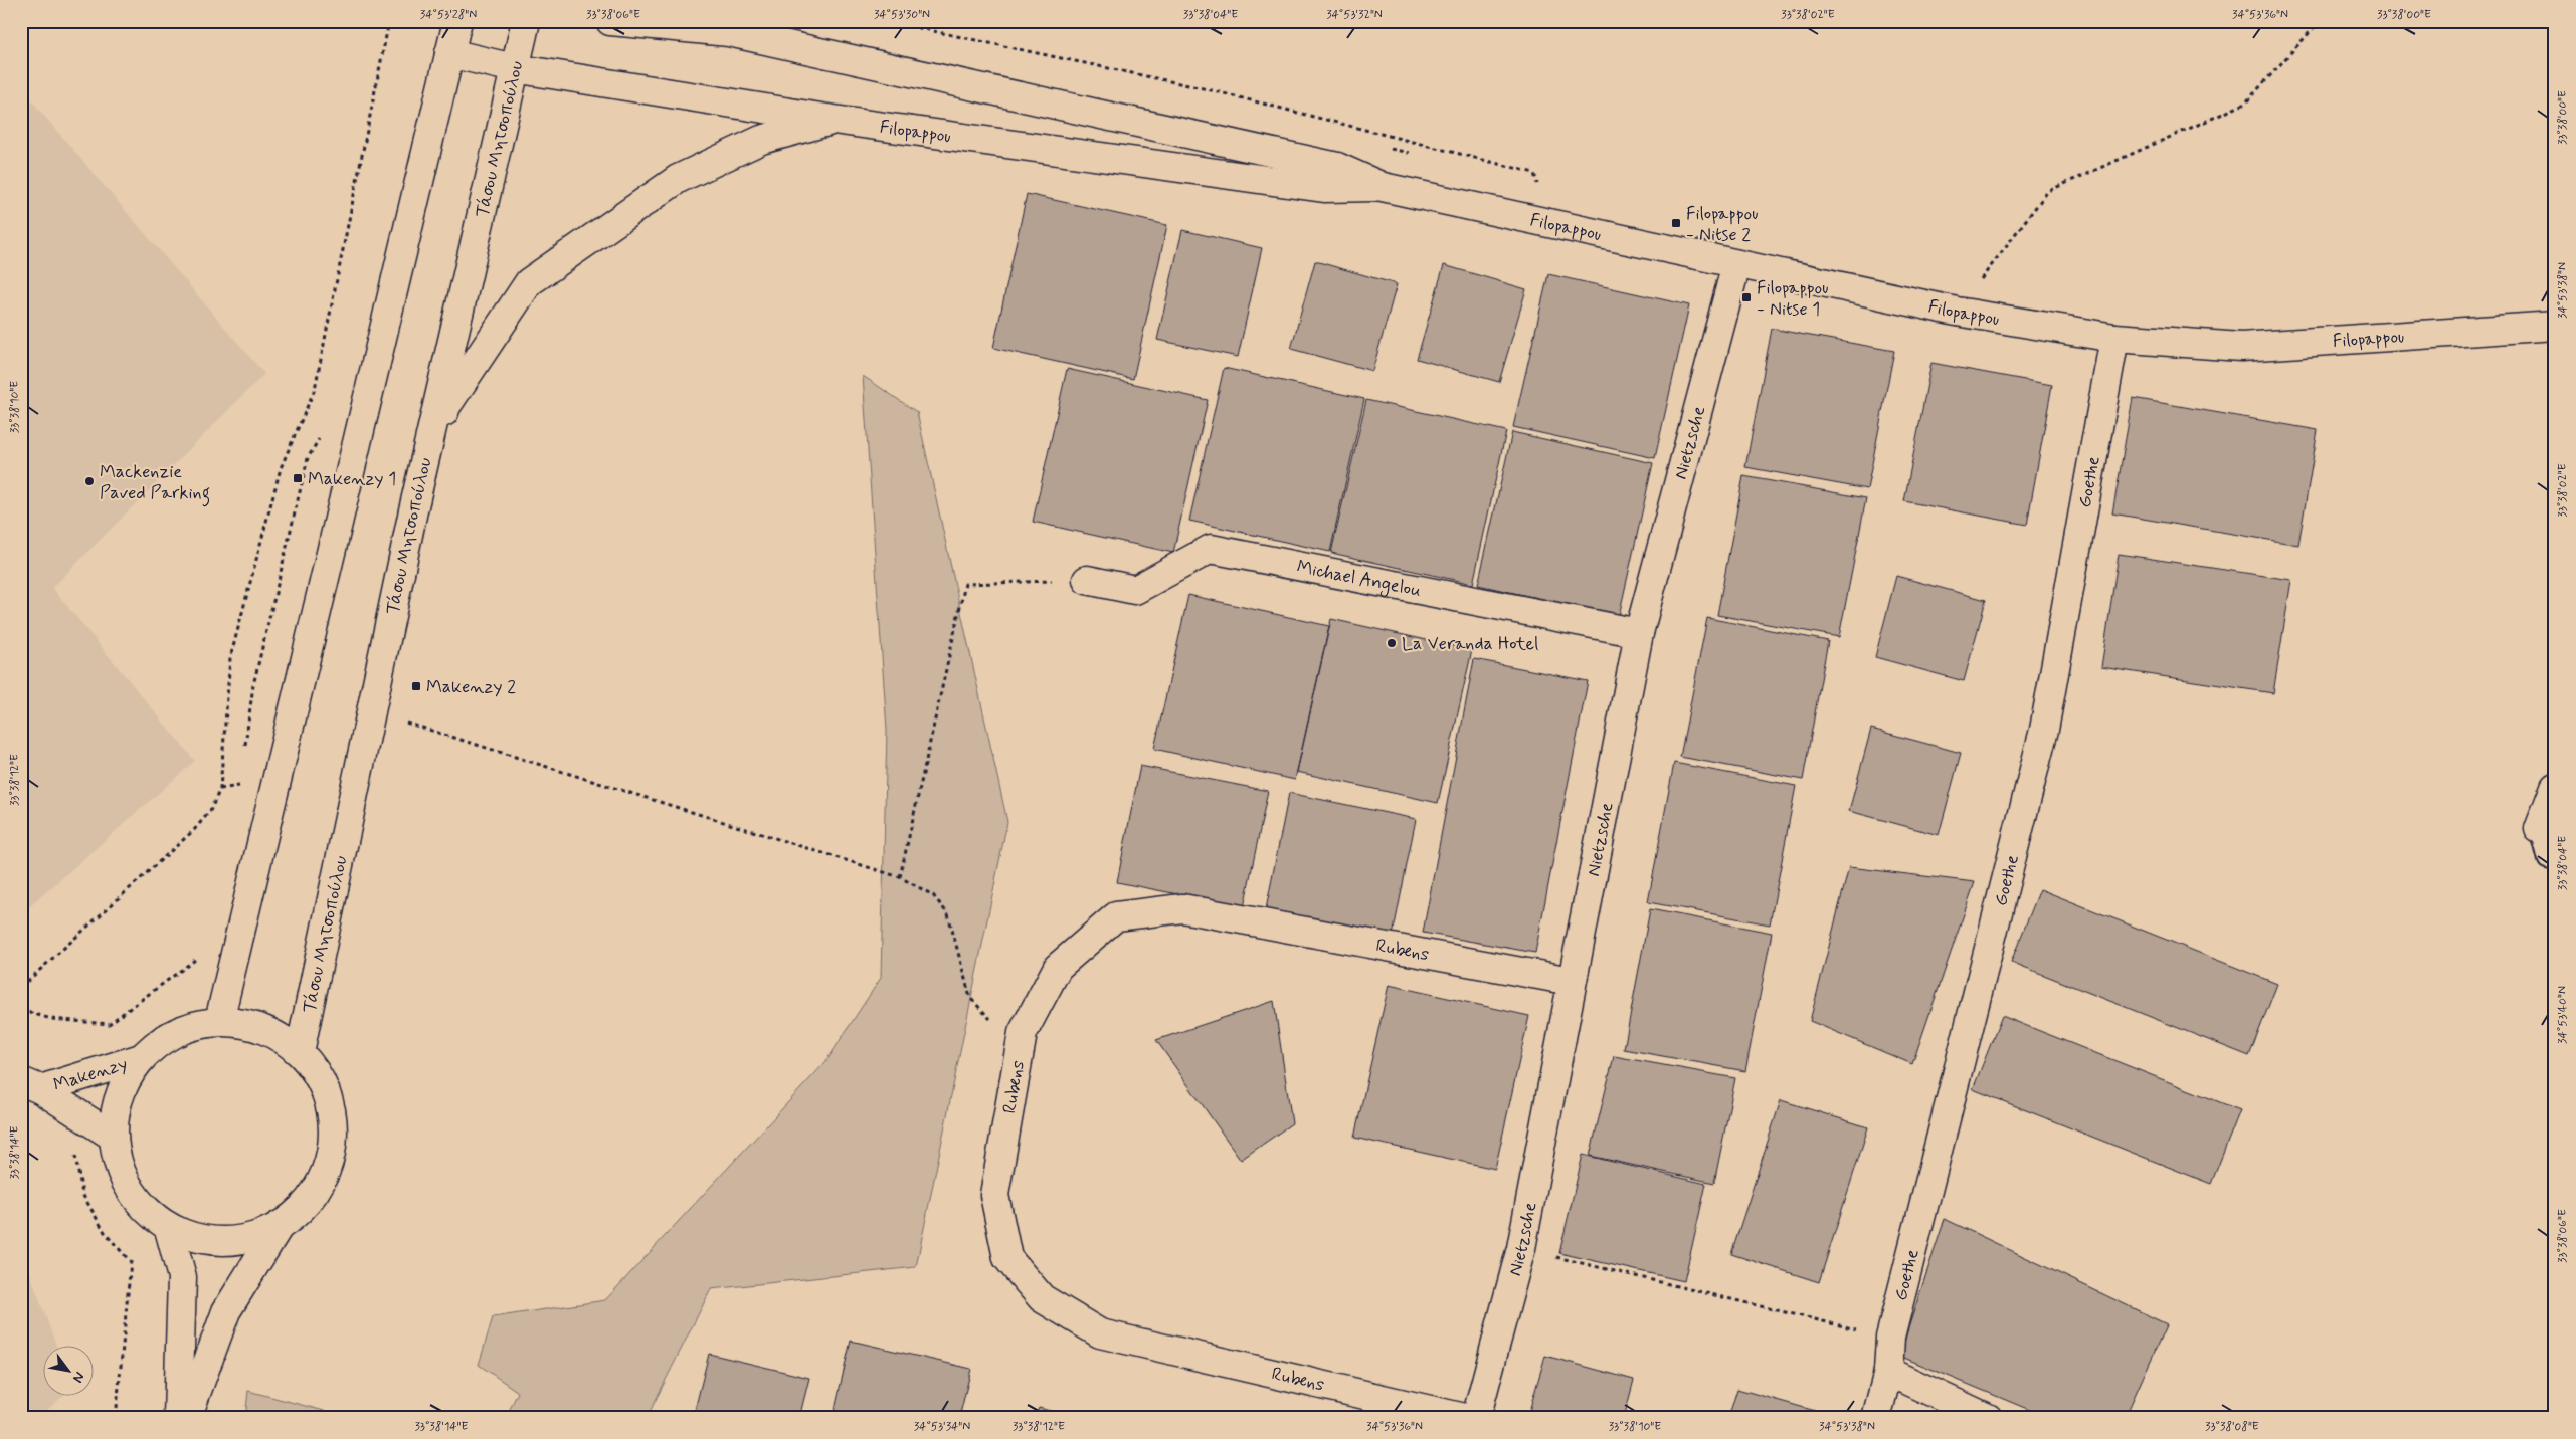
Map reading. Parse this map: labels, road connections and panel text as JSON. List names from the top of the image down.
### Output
{
  "streets": {
    "street": [
      "Filopappou",
      "Τάσου Μητσοπούλου",
      "Nietzsche",
      "Goethe",
      "Michael Angelou",
      "Rubens",
      "Makenzy"
    ]
  },
  "crossings": [
    ["Filopappou", "Τάσου Μητσοπούλου"],
    ["Filopappou", "Nietzsche"],
    ["Filopappou", "Goethe"],
    ["Nietzsche", "Michael Angelou"],
    ["Nietzsche", "Rubens"]
  ],
  "places": {
    "transit": [
      "Filopappou - Nitse 2",
      "Filopappou - Nitse 1",
      "Makenzy 1",
      "Makenzy 2"
    ],
    "other": ["Mackenzie Paved Parking", "La Veranda Hotel"]
  },
  "north": "bottom right",
  "coordinates": [
    "34°53'28\"N",
    "33°38'06\"E",
    "34°53'30\"N",
    "33°38'04\"E",
    "34°53'32\"N",
    "33°38'02\"E",
    "34°53'36\"N",
    "33°38'00\"E",
    "34°53'38\"N",
    "33°38'10\"E",
    "33°38'12\"E",
    "34°53'40\"N",
    "33°38'14\"E",
    "34°53'34\"N",
    "33°38'08\"E"
  ]
}
